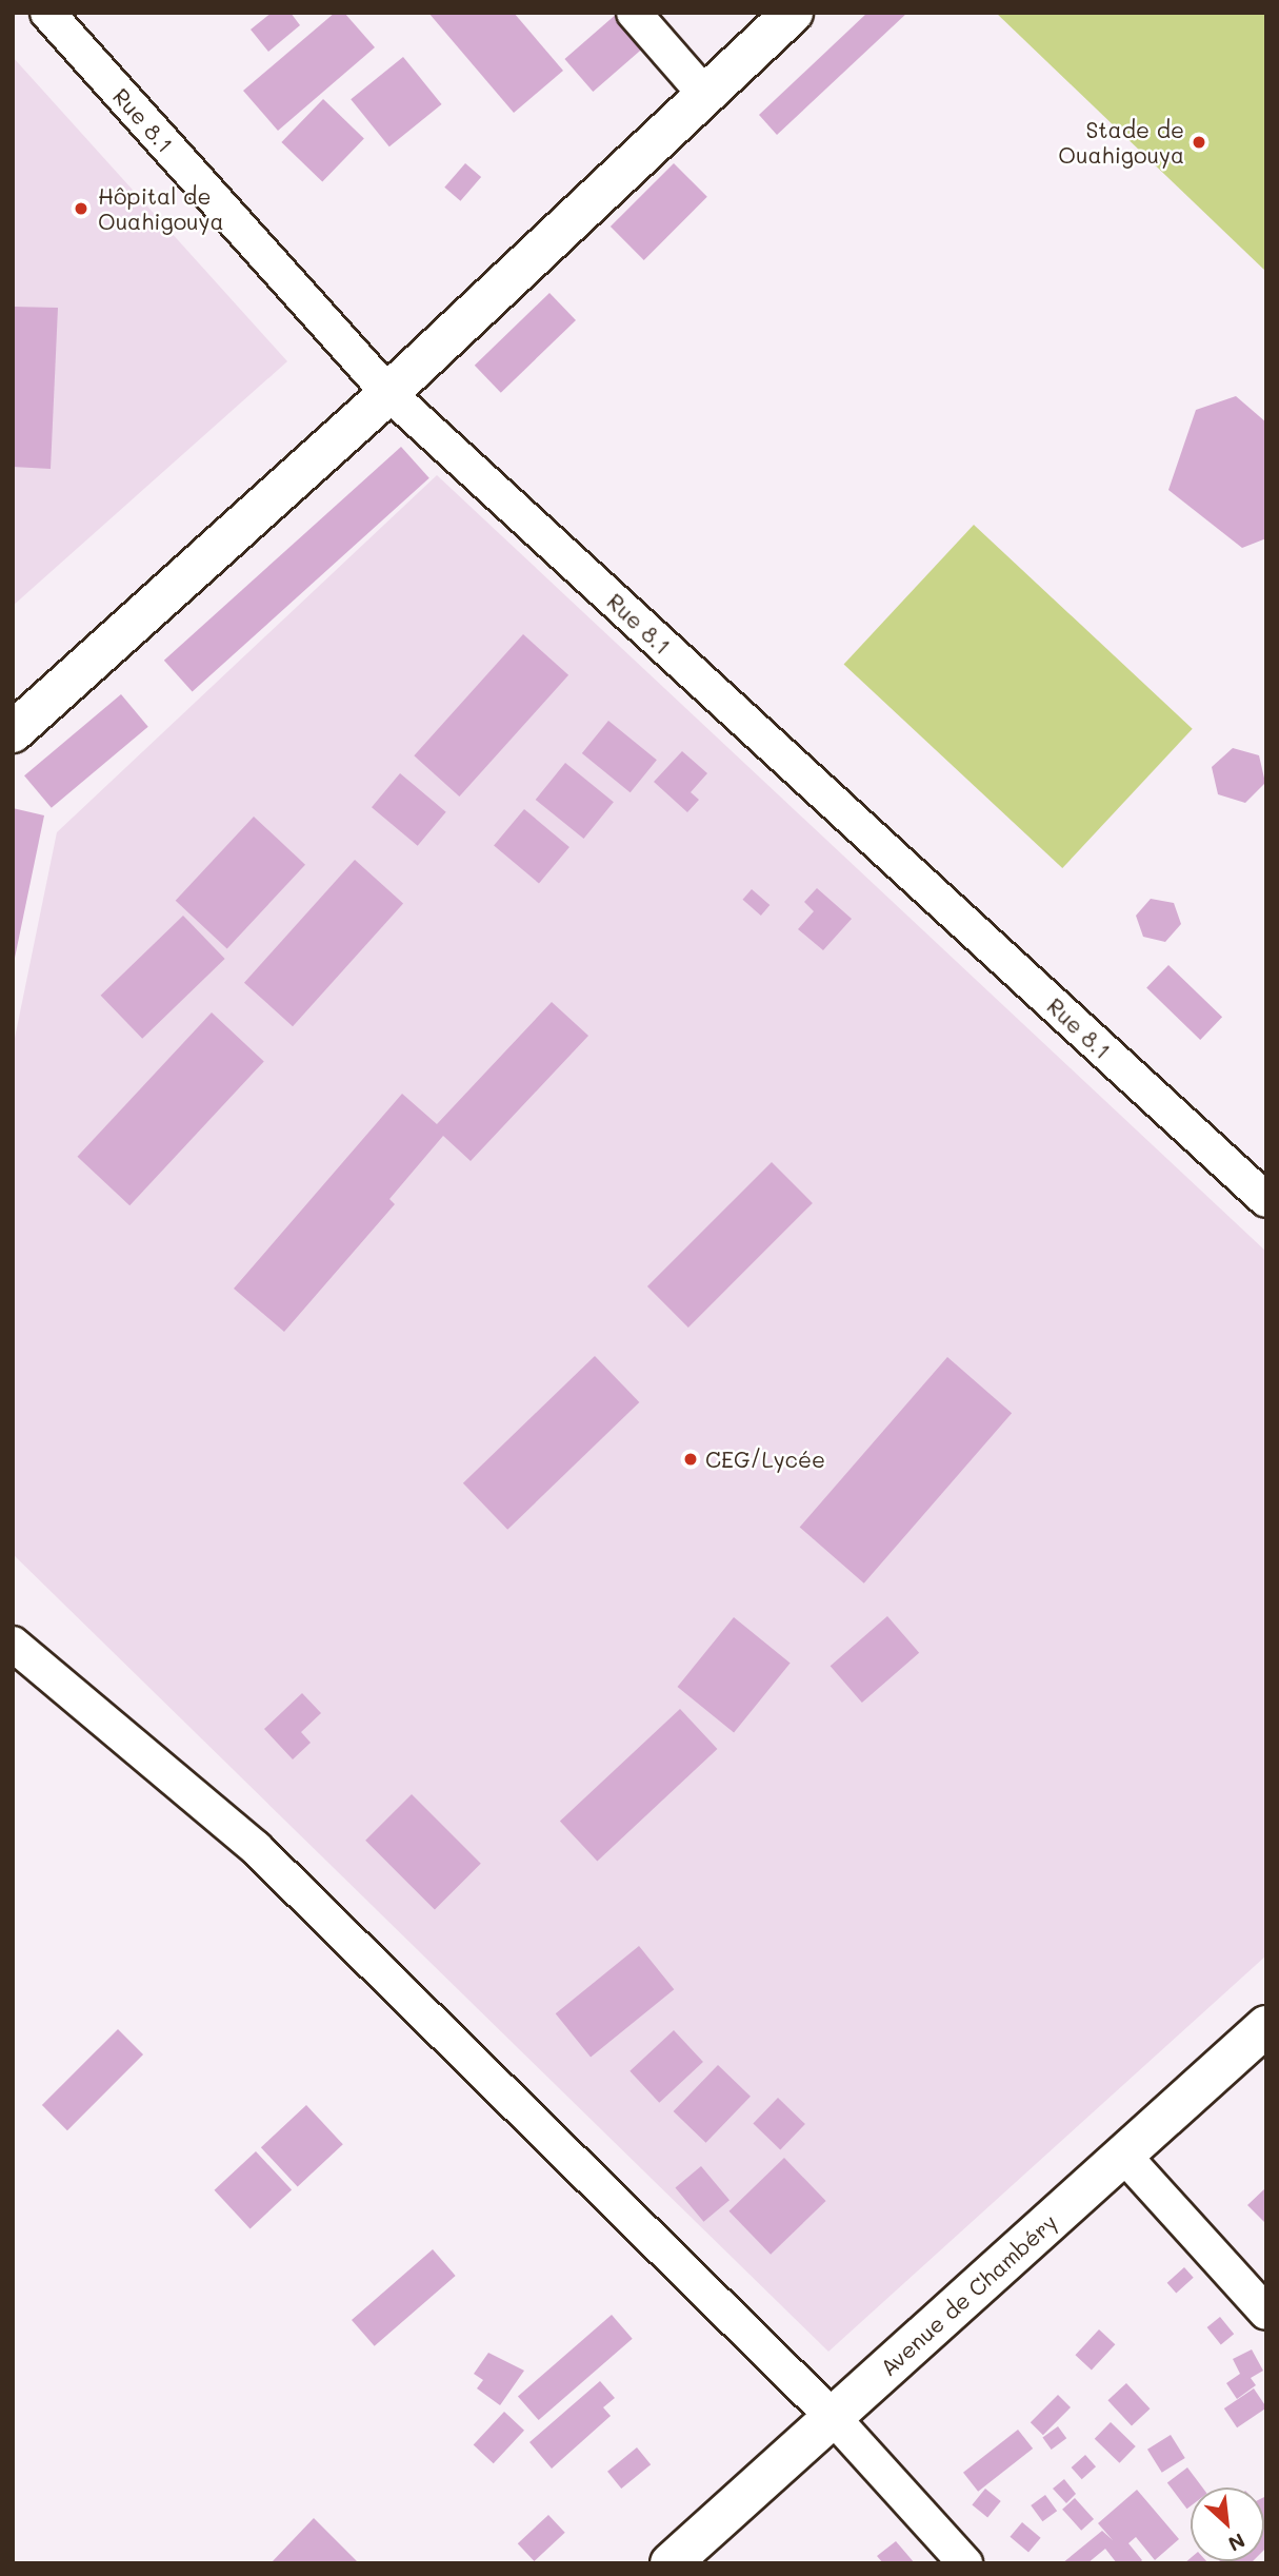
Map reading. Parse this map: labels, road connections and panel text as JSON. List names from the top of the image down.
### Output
{
  "streets": {
    "main road": ["Avenue de Chambéry"],
    "street": ["Rue 8.1"]
  },
  "places": ["Stade de Ouahigouya", "Hôpital de Ouahigouya", "CEG/Lycée"],
  "north": "bottom right"
}
